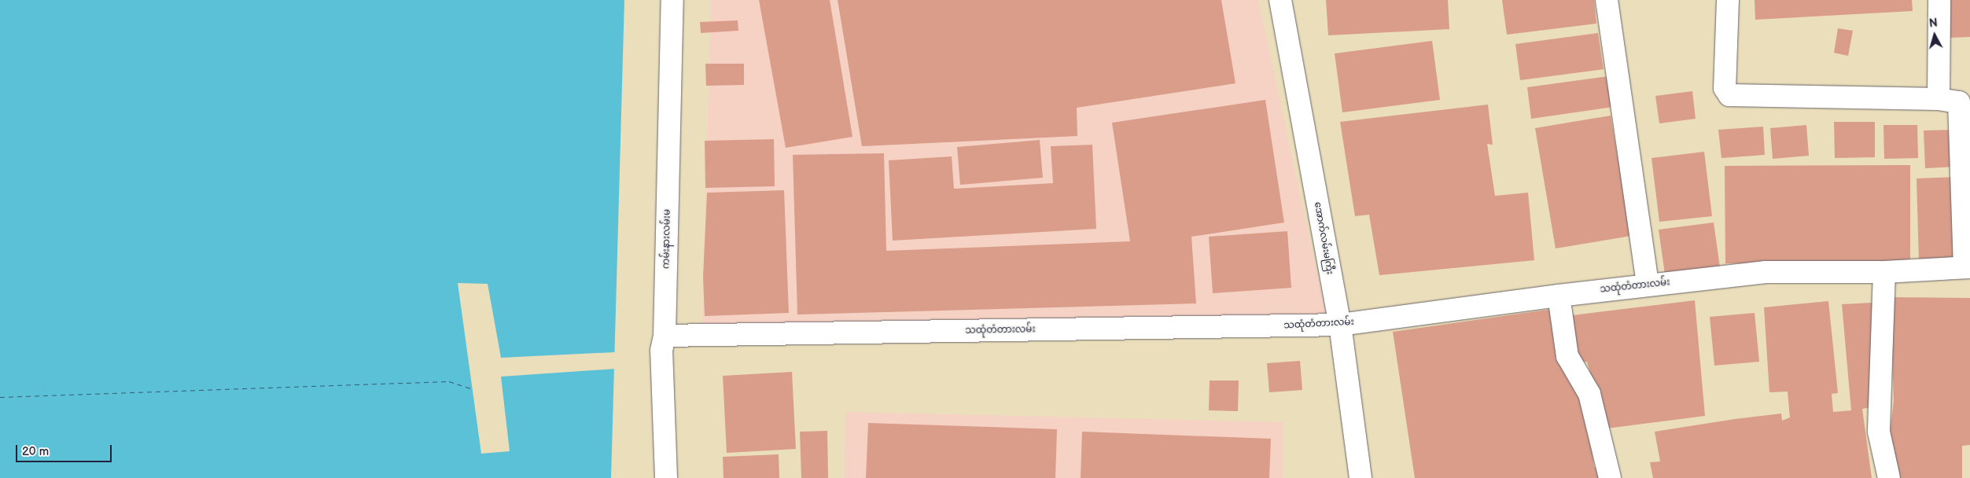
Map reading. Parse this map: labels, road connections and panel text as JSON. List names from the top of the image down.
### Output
{
  "streets": {
    "street": ["အောက်လမ်းမကြီး", "ကမ်းနားလမ်းမ", "သထုံတံတားလမ်း"]
  },
  "crossings": [
    ["အောက်လမ်းမကြီး", "သထုံတံတားလမ်း"],
    ["ကမ်းနားလမ်းမ", "သထုံတံတားလမ်း"]
  ],
  "scale_bar": "20 m",
  "north": "top"
}
